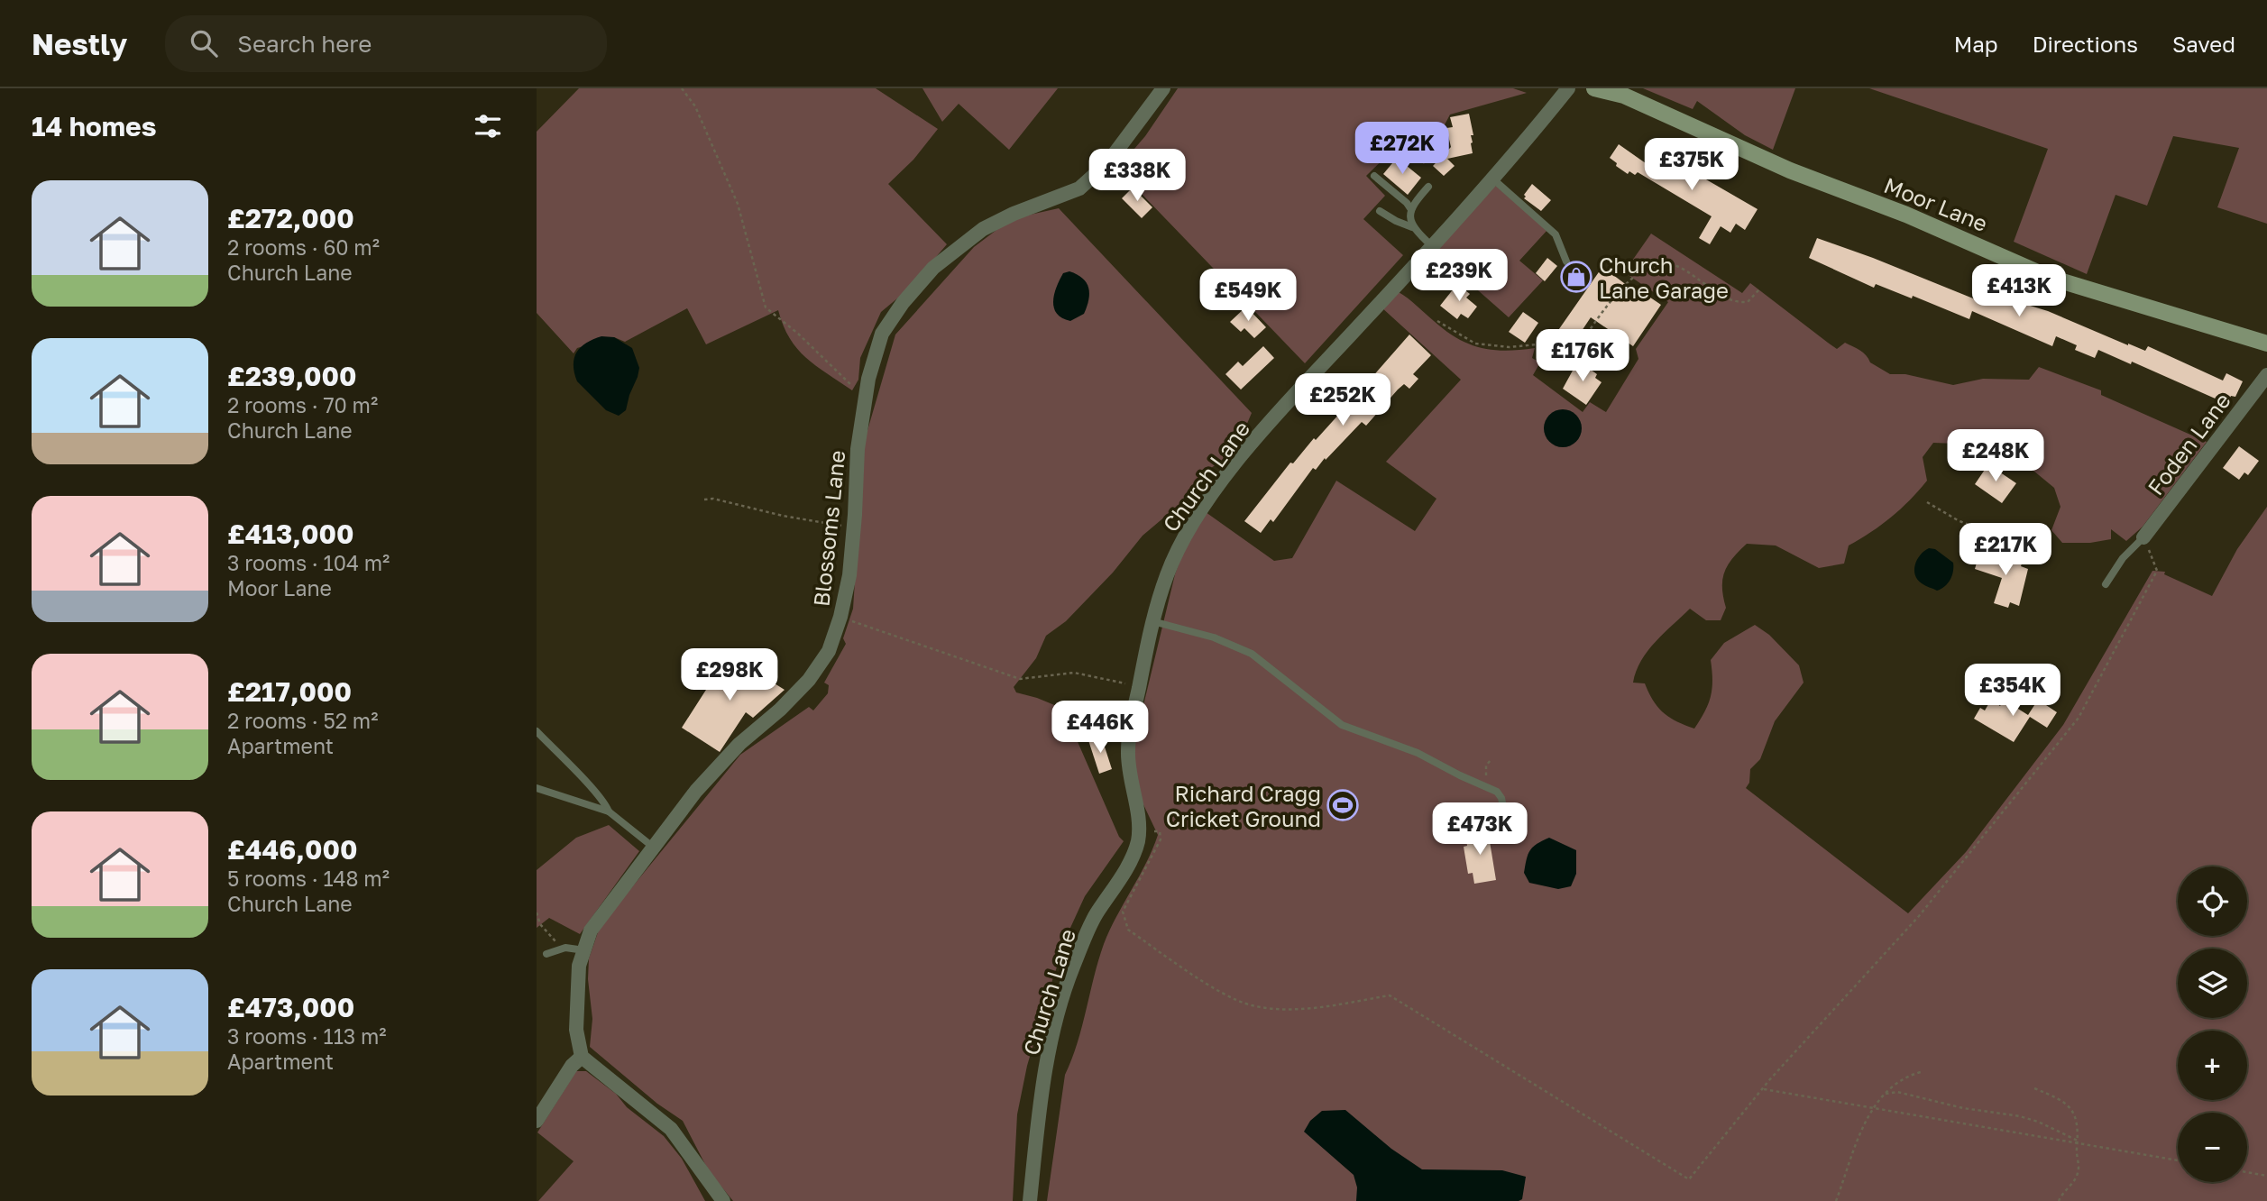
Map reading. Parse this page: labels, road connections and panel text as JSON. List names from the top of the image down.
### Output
{
  "streets": {
    "street": [
      "Moor Lane",
      "Foden Lane",
      "Church Lane",
      "Blossoms Lane"
    ]
  },
  "places": {
    "shop": ["Church Lane Garage"],
    "sports": ["Richard Cragg Cricket Ground"]
  },
  "page": {
    "header": "Nestly",
    "search": "Search here",
    "nav": ["Map", "Directions", "Saved"],
    "heading": "14 homes",
    "price": [
      "£272K",
      "£375K",
      "£338K",
      "£239K",
      "£413K",
      "£549K",
      "£176K",
      "£252K",
      "£248K",
      "£217K",
      "£298K",
      "£354K",
      "£446K",
      "£473K"
    ],
    "list": [
      {
        "name": "£272,000",
        "note": "2 rooms · 60 m² · Church Lane"
      },
      {
        "name": "£239,000",
        "note": "2 rooms · 70 m² · Church Lane"
      },
      {
        "name": "£413,000",
        "note": "3 rooms · 104 m² · Moor Lane"
      },
      {
        "name": "£217,000",
        "note": "2 rooms · 52 m² · Apartment"
      },
      {
        "name": "£446,000",
        "note": "5 rooms · 148 m² · Church Lane"
      },
      {
        "name": "£473,000",
        "note": "3 rooms · 113 m² · Apartment"
      }
    ],
    "map_buttons": ["+", "−"]
  }
}
